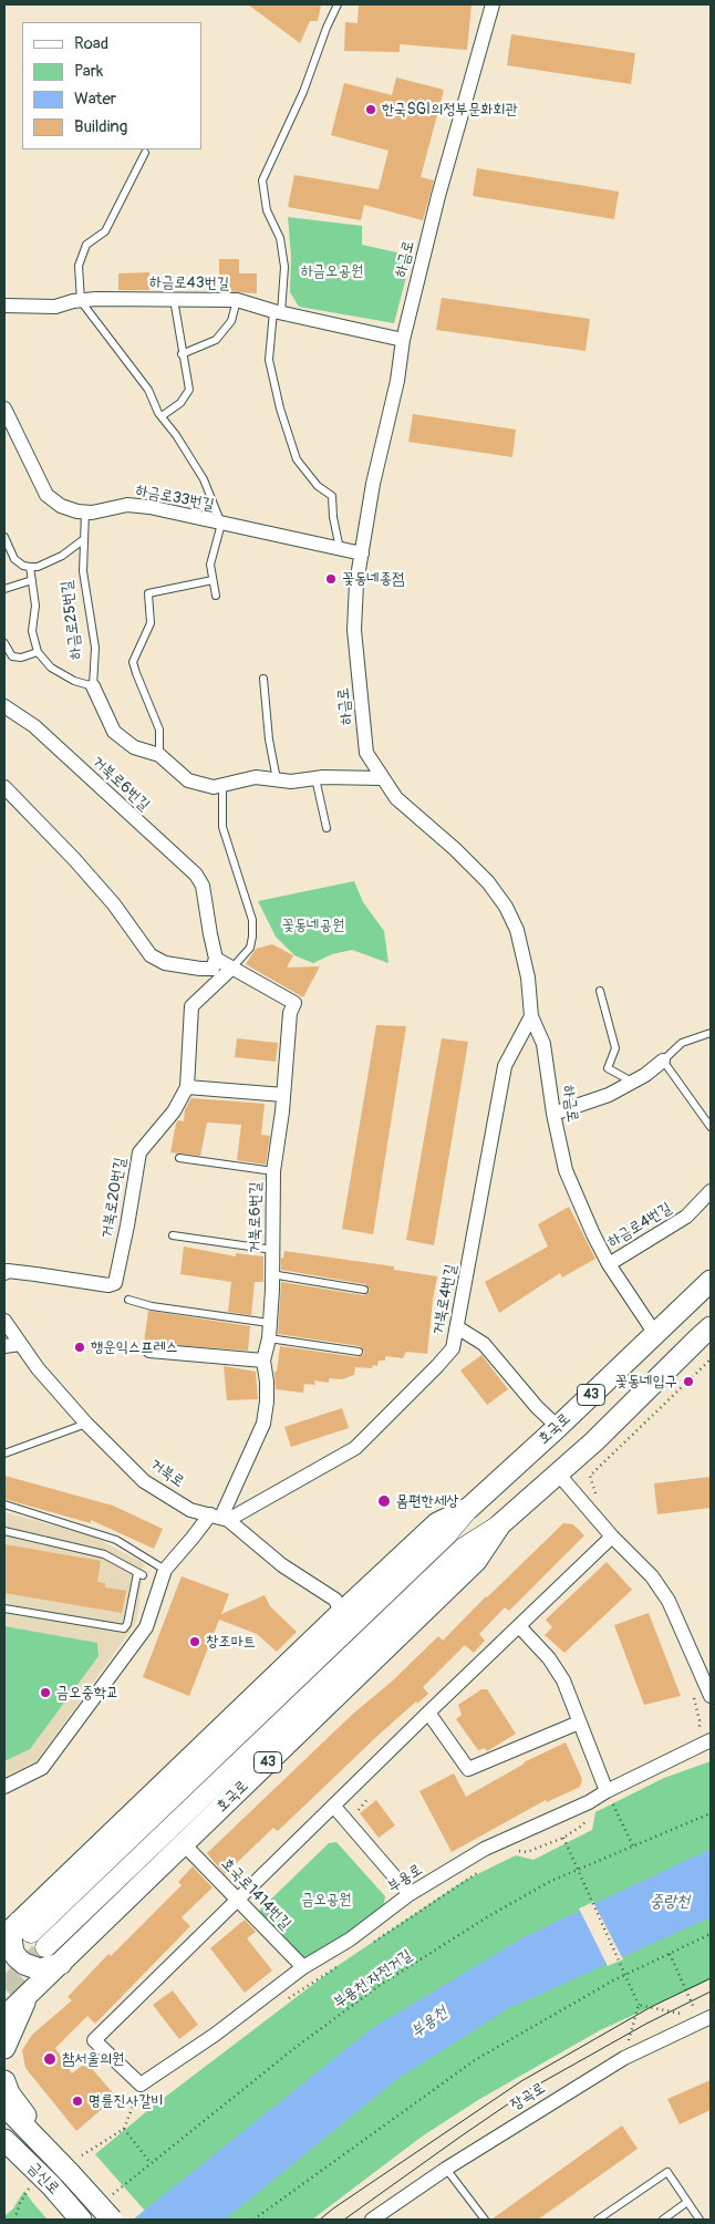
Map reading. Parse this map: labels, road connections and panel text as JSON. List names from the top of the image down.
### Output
{
  "streets": {
    "main road": ["43", "호국로", "금신로"],
    "street": [
      "하금로",
      "하금로43번길",
      "하금로33번길",
      "하금로25번길",
      "거북로6번길",
      "거북로20번길",
      "하금로4번길",
      "거북로4번길",
      "거북로",
      "부용로",
      "호국로1414번길",
      "장곡로"
    ],
    "path": ["부용천 자전거길"]
  },
  "crossings": [
    ["하금로", "하금로43번길"],
    ["하금로", "하금로33번길"],
    ["하금로", "하금로25번길"],
    ["하금로", "하금로4번길"],
    ["하금로", "거북로4번길"],
    ["하금로", "호국로"],
    ["하금로33번길", "하금로25번길"],
    ["하금로25번길", "거북로20번길"],
    ["거북로6번길", "거북로20번길"],
    ["거북로6번길", "거북로4번길"],
    ["거북로6번길", "거북로"],
    ["거북로4번길", "거북로"],
    ["43", "호국로"],
    ["호국로", "거북로"],
    ["호국로", "호국로1414번길"],
    ["부용로", "호국로1414번길"]
  ],
  "water": ["중랑천", "부용천"],
  "parks": ["하금오공원", "꽃동네공원", "금오공원"],
  "places": [
    "한국SGI의정부문화회관",
    "꽃동네종점",
    "행운익스프레스",
    "꽃동네입구",
    "몸편한세상",
    "창조마트",
    "금오중학교",
    "참서울의원",
    "명륜진사갈비"
  ],
  "legend": [
    "Road",
    "Park",
    "Water",
    "Building"
  ]
}
